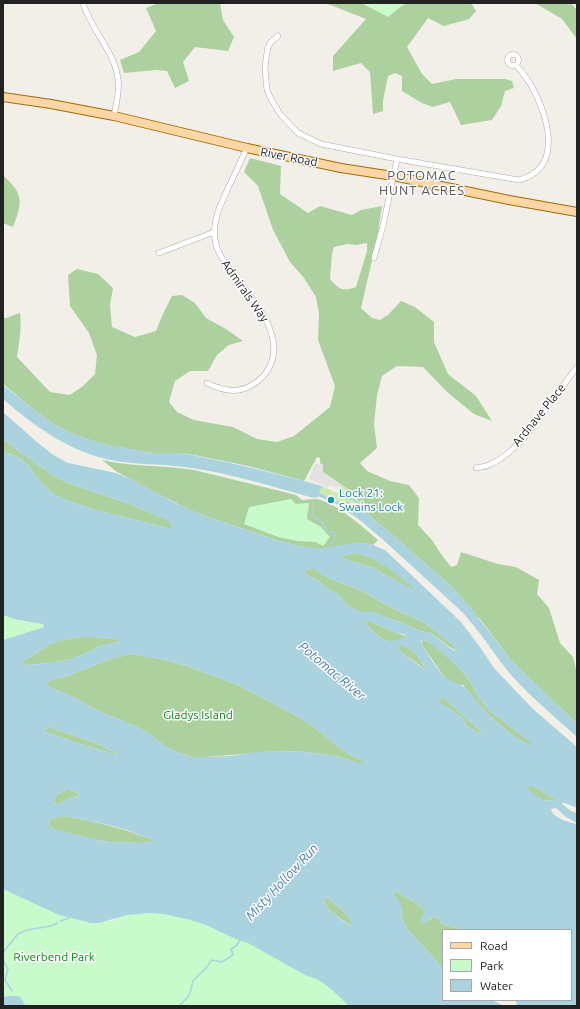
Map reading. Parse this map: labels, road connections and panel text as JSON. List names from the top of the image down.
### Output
{
  "streets": {
    "main road": ["River Road"],
    "street": ["Admirals Way", "Ardnave Place"]
  },
  "crossings": [
    ["River Road", "Admirals Way"]
  ],
  "districts": ["POTOMAC HUNT ACRES"],
  "water": ["Potomac River", "Misty Hollow Run"],
  "parks": ["Gladys Island", "Riverbend Park"],
  "places": ["Lock 21: Swains Lock"],
  "legend": ["Road", "Park", "Water"]
}
